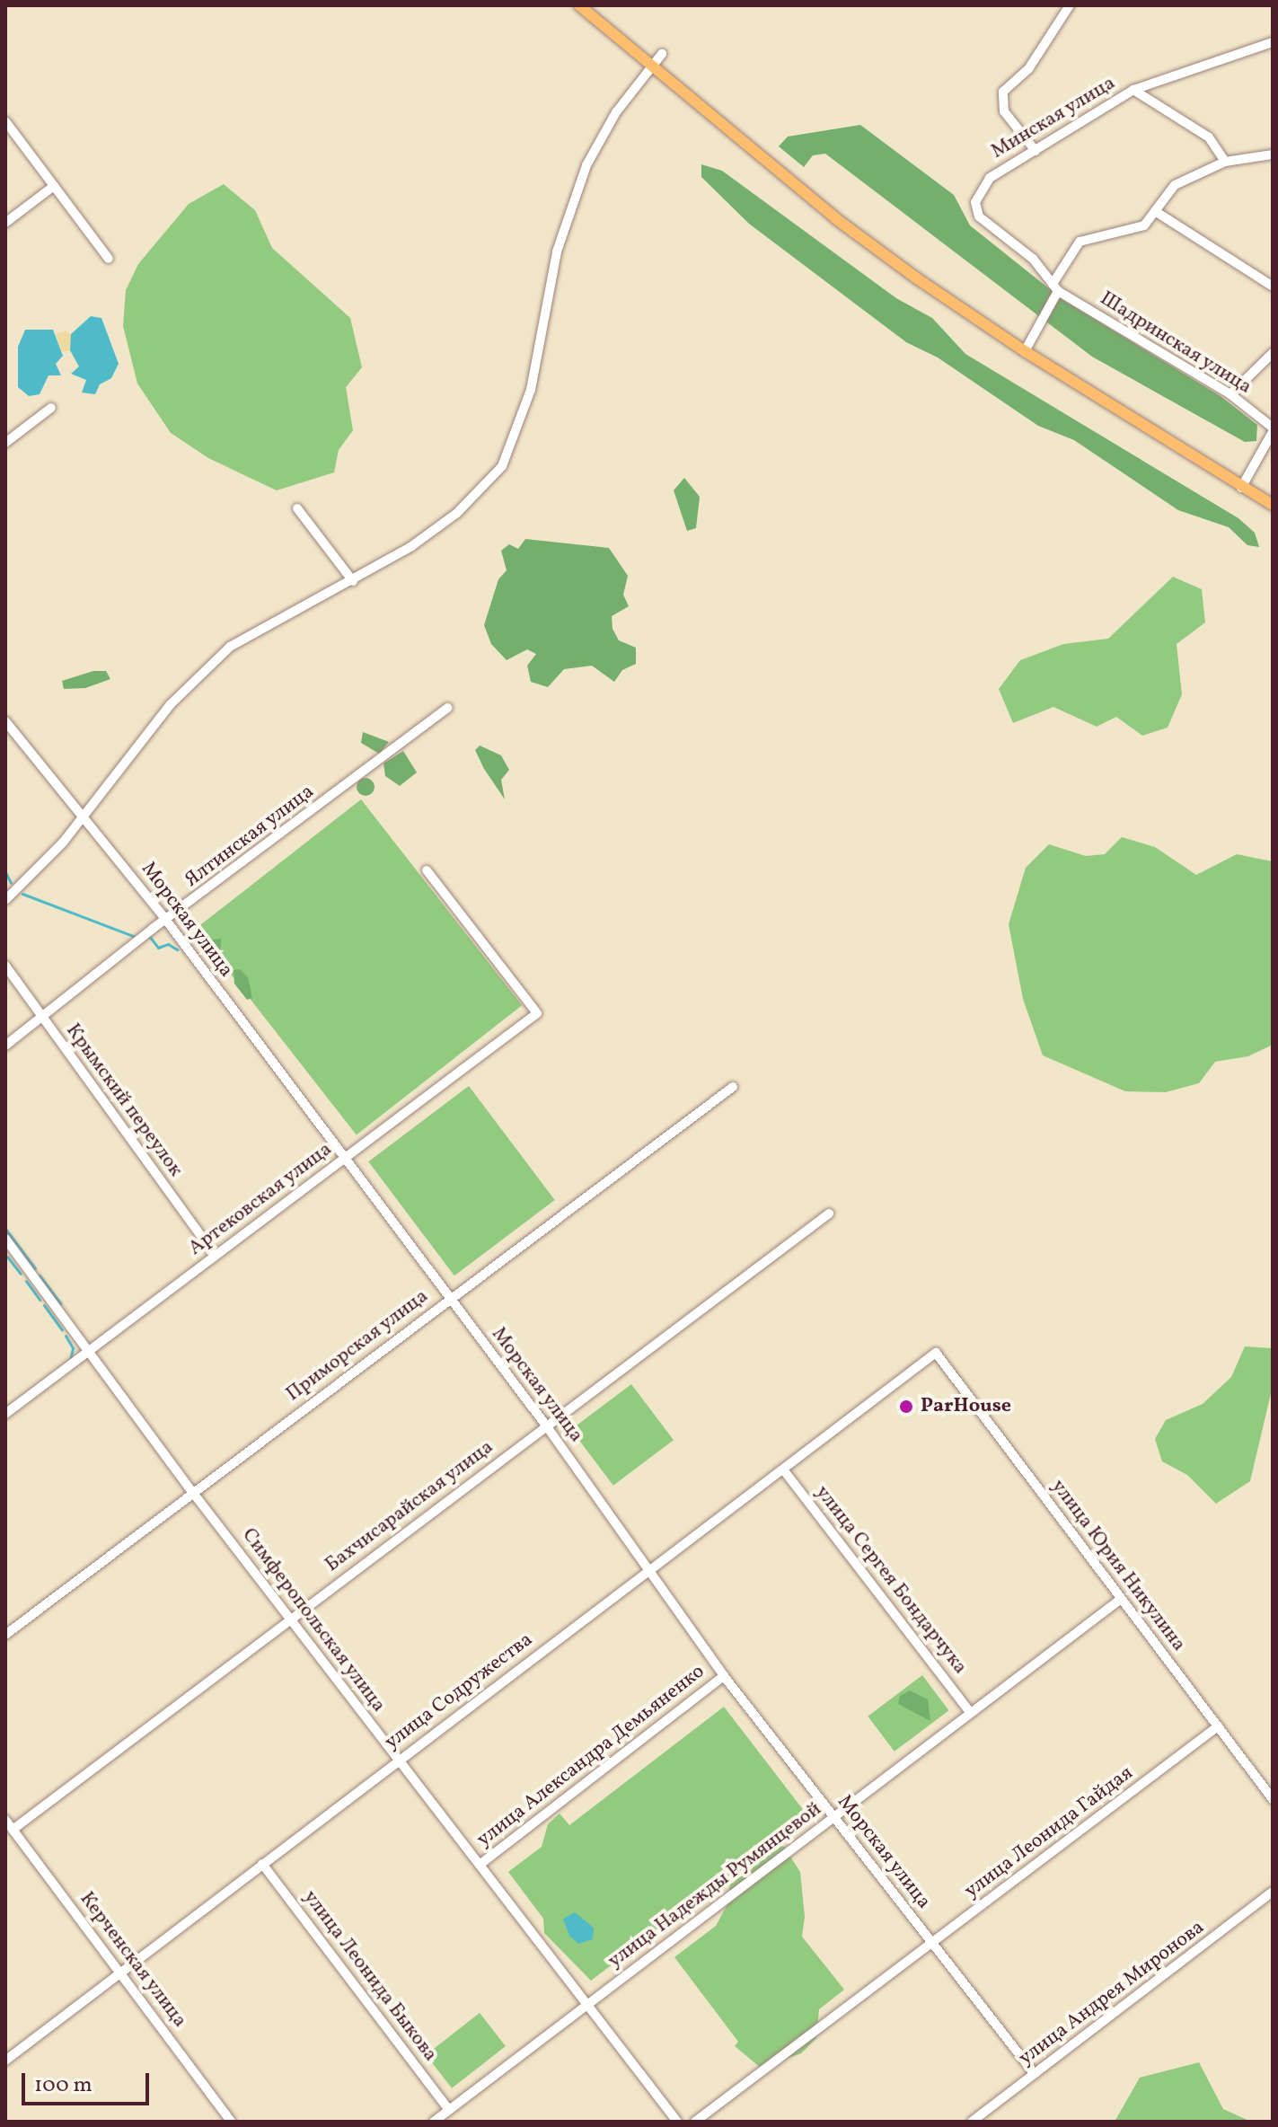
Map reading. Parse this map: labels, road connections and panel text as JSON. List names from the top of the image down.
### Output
{
  "streets": {
    "street": [
      "Минская улица",
      "Шадринская улица",
      "Ялтинская улица",
      "Морская улица",
      "Крымский переулок",
      "Артековская улица",
      "Приморская улица",
      "Бахчисарайская улица",
      "улица Юрия Никулина",
      "улица Сергея Бондарчука",
      "Симферопольская улица",
      "улица Содружества",
      "улица Александра Демьяненко",
      "улица Леонида Гайдая",
      "улица Надежды Румянцевой",
      "Керченская улица",
      "улица Леонида Быкова",
      "улица Андрея Миронова"
    ]
  },
  "crossings": [
    ["Минская улица", "Шадринская улица"],
    ["Ялтинская улица", "Морская улица"],
    ["Ялтинская улица", "Крымский переулок"],
    ["Морская улица", "Артековская улица"],
    ["Морская улица", "Приморская улица"],
    ["Морская улица", "Бахчисарайская улица"],
    ["Морская улица", "улица Содружества"],
    ["Морская улица", "улица Александра Демьяненко"],
    ["Морская улица", "улица Леонида Гайдая"],
    ["Морская улица", "улица Надежды Румянцевой"],
    ["Морская улица", "улица Андрея Миронова"],
    ["Крымский переулок", "Артековская улица"],
    ["Артековская улица", "Симферопольская улица"],
    ["Приморская улица", "Симферопольская улица"],
    ["Бахчисарайская улица", "Симферопольская улица"],
    ["Бахчисарайская улица", "Керченская улица"],
    ["улица Юрия Никулина", "улица Содружества"],
    ["улица Юрия Никулина", "улица Леонида Гайдая"],
    ["улица Юрия Никулина", "улица Надежды Румянцевой"],
    ["улица Сергея Бондарчука", "улица Содружества"],
    ["улица Сергея Бондарчука", "улица Надежды Румянцевой"],
    ["Симферопольская улица", "улица Содружества"],
    ["Симферопольская улица", "улица Александра Демьяненко"],
    ["Симферопольская улица", "улица Надежды Румянцевой"],
    ["улица Содружества", "Керченская улица"],
    ["улица Содружества", "улица Леонида Быкова"],
    ["улица Надежды Румянцевой", "улица Леонида Быкова"]
  ],
  "places": ["ParHouse"],
  "scale_bar": "100 m"
}
